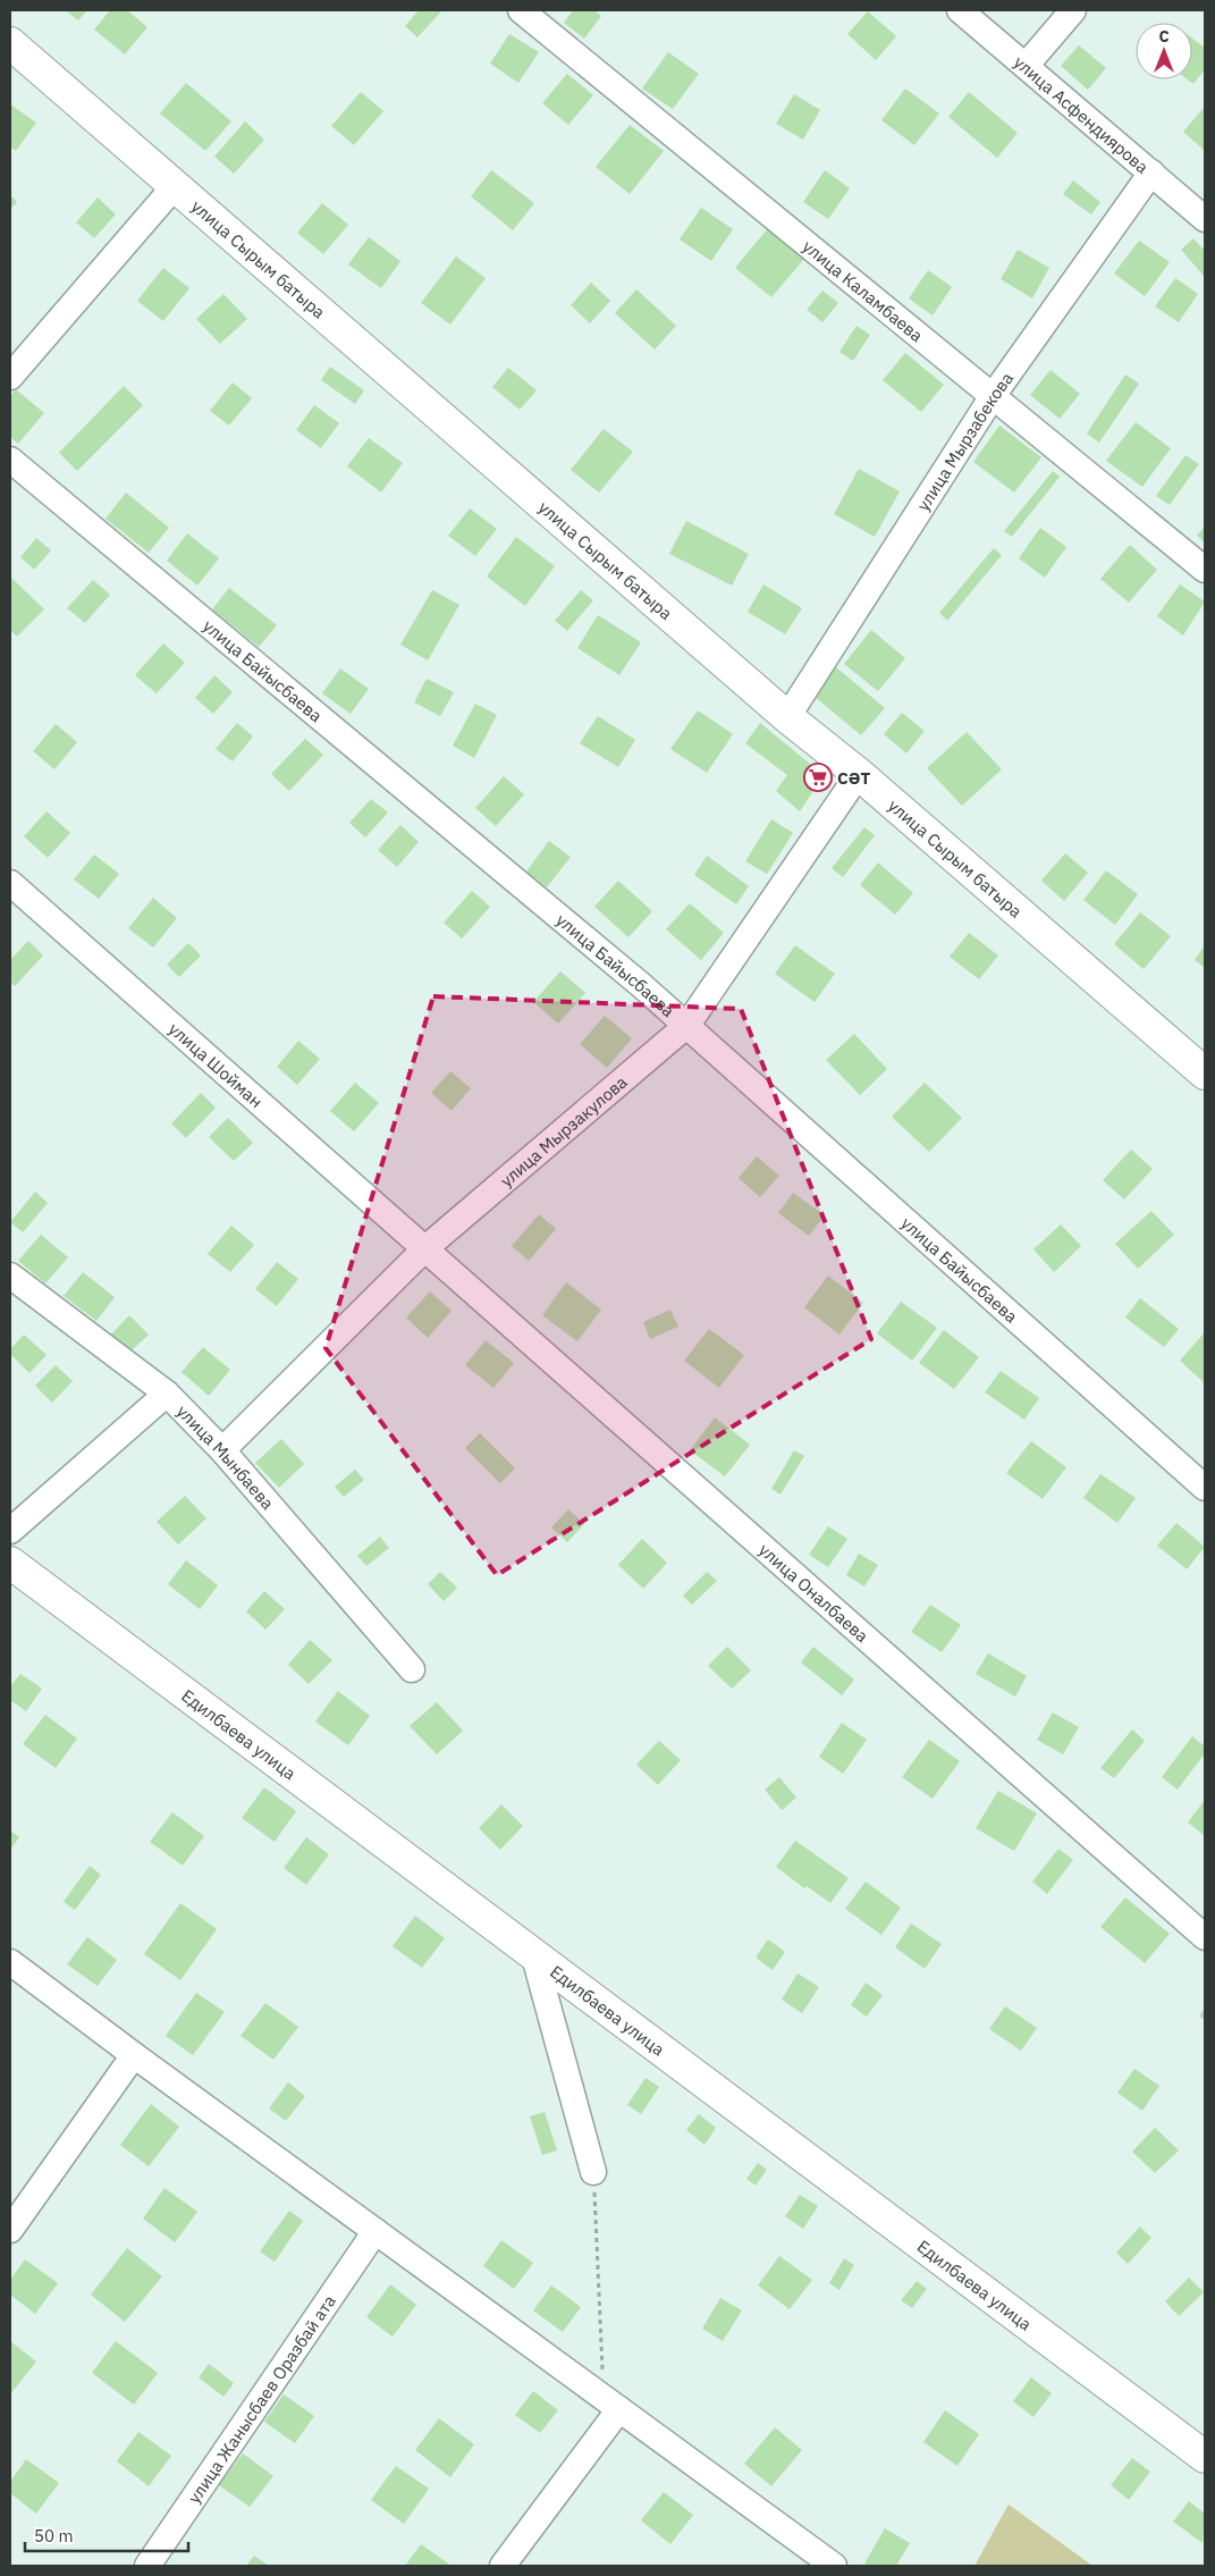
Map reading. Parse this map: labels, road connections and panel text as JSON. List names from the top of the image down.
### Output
{
  "streets": {
    "street": [
      "улица Асфендиярова",
      "улица Сырым батыра",
      "улица Каламбаева",
      "улица Мырзабекова",
      "улица Байысбаева",
      "улица Шойман",
      "улица Мырзакулова",
      "улица Мынбаева",
      "улица Оналбаева",
      "Едилбаева улица",
      "улица Жанысбаев Оразбай ата"
    ]
  },
  "crossings": [
    ["улица Асфендиярова", "улица Мырзабекова"],
    ["улица Сырым батыра", "улица Мырзабекова"],
    ["улица Сырым батыра", "улица Мырзакулова"],
    ["улица Каламбаева", "улица Мырзабекова"],
    ["улица Байысбаева", "улица Мырзакулова"],
    ["улица Шойман", "улица Мырзакулова"],
    ["улица Шойман", "улица Оналбаева"],
    ["улица Мырзакулова", "улица Мынбаева"],
    ["улица Мырзакулова", "улица Оналбаева"]
  ],
  "places": {
    "supermarket": ["СƏТ"]
  },
  "scale_bar": "50 m",
  "north": "top"
}
